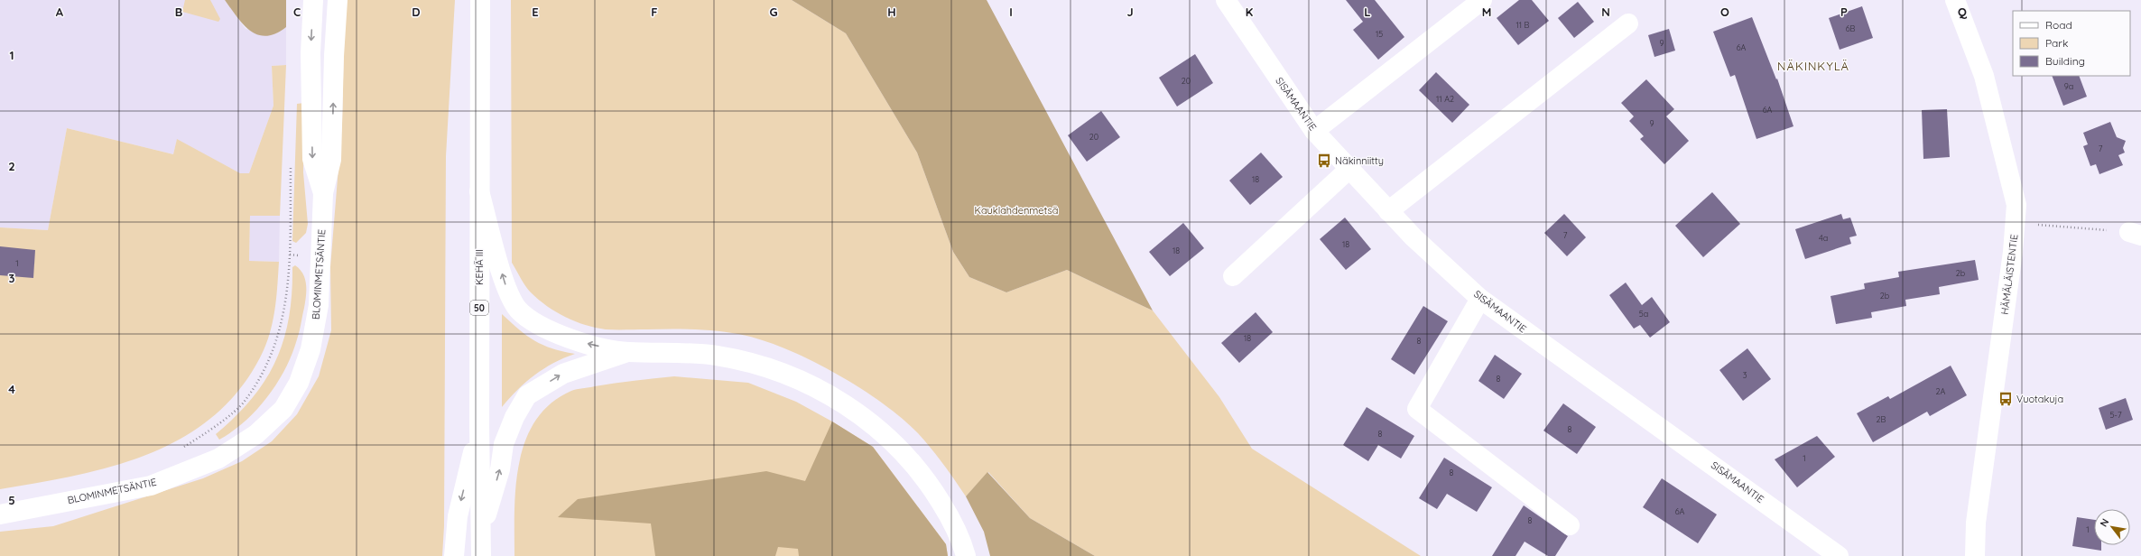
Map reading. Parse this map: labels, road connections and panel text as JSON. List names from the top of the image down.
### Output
{
  "streets": {
    "main road": [
      "SISÄMAANTIE",
      "KEHÄ III",
      "BLOMINMETSÄNTIE",
      "HÄMÄLÄISTENTIE",
      "50"
    ]
  },
  "districts": ["NÄKINKYLÄ"],
  "parks": ["Kauklahdenmetsä"],
  "places": {
    "bus stop": ["Näkinniitty", "Vuotakuja"]
  },
  "house_numbers": [
    "11 B",
    "6B",
    "15",
    "9",
    "6A",
    "20",
    "9a",
    "11 A2",
    "6A",
    "9",
    "20",
    "7",
    "18",
    "7",
    "4a",
    "18",
    "18",
    "1",
    "2b",
    "2b",
    "5a",
    "18",
    "8",
    "3",
    "8",
    "2A",
    "5-7",
    "2B",
    "8",
    "8",
    "1",
    "8",
    "6A",
    "8",
    "1"
  ],
  "legend": ["Road", "Park", "Building"],
  "north": "top left",
  "grid": {
    "columns": [
      "A",
      "B",
      "C",
      "D",
      "E",
      "F",
      "G",
      "H",
      "I",
      "J",
      "K",
      "L",
      "M",
      "N",
      "O",
      "P",
      "Q"
    ],
    "rows": [
      "1",
      "2",
      "3",
      "4",
      "5"
    ]
  }
}
